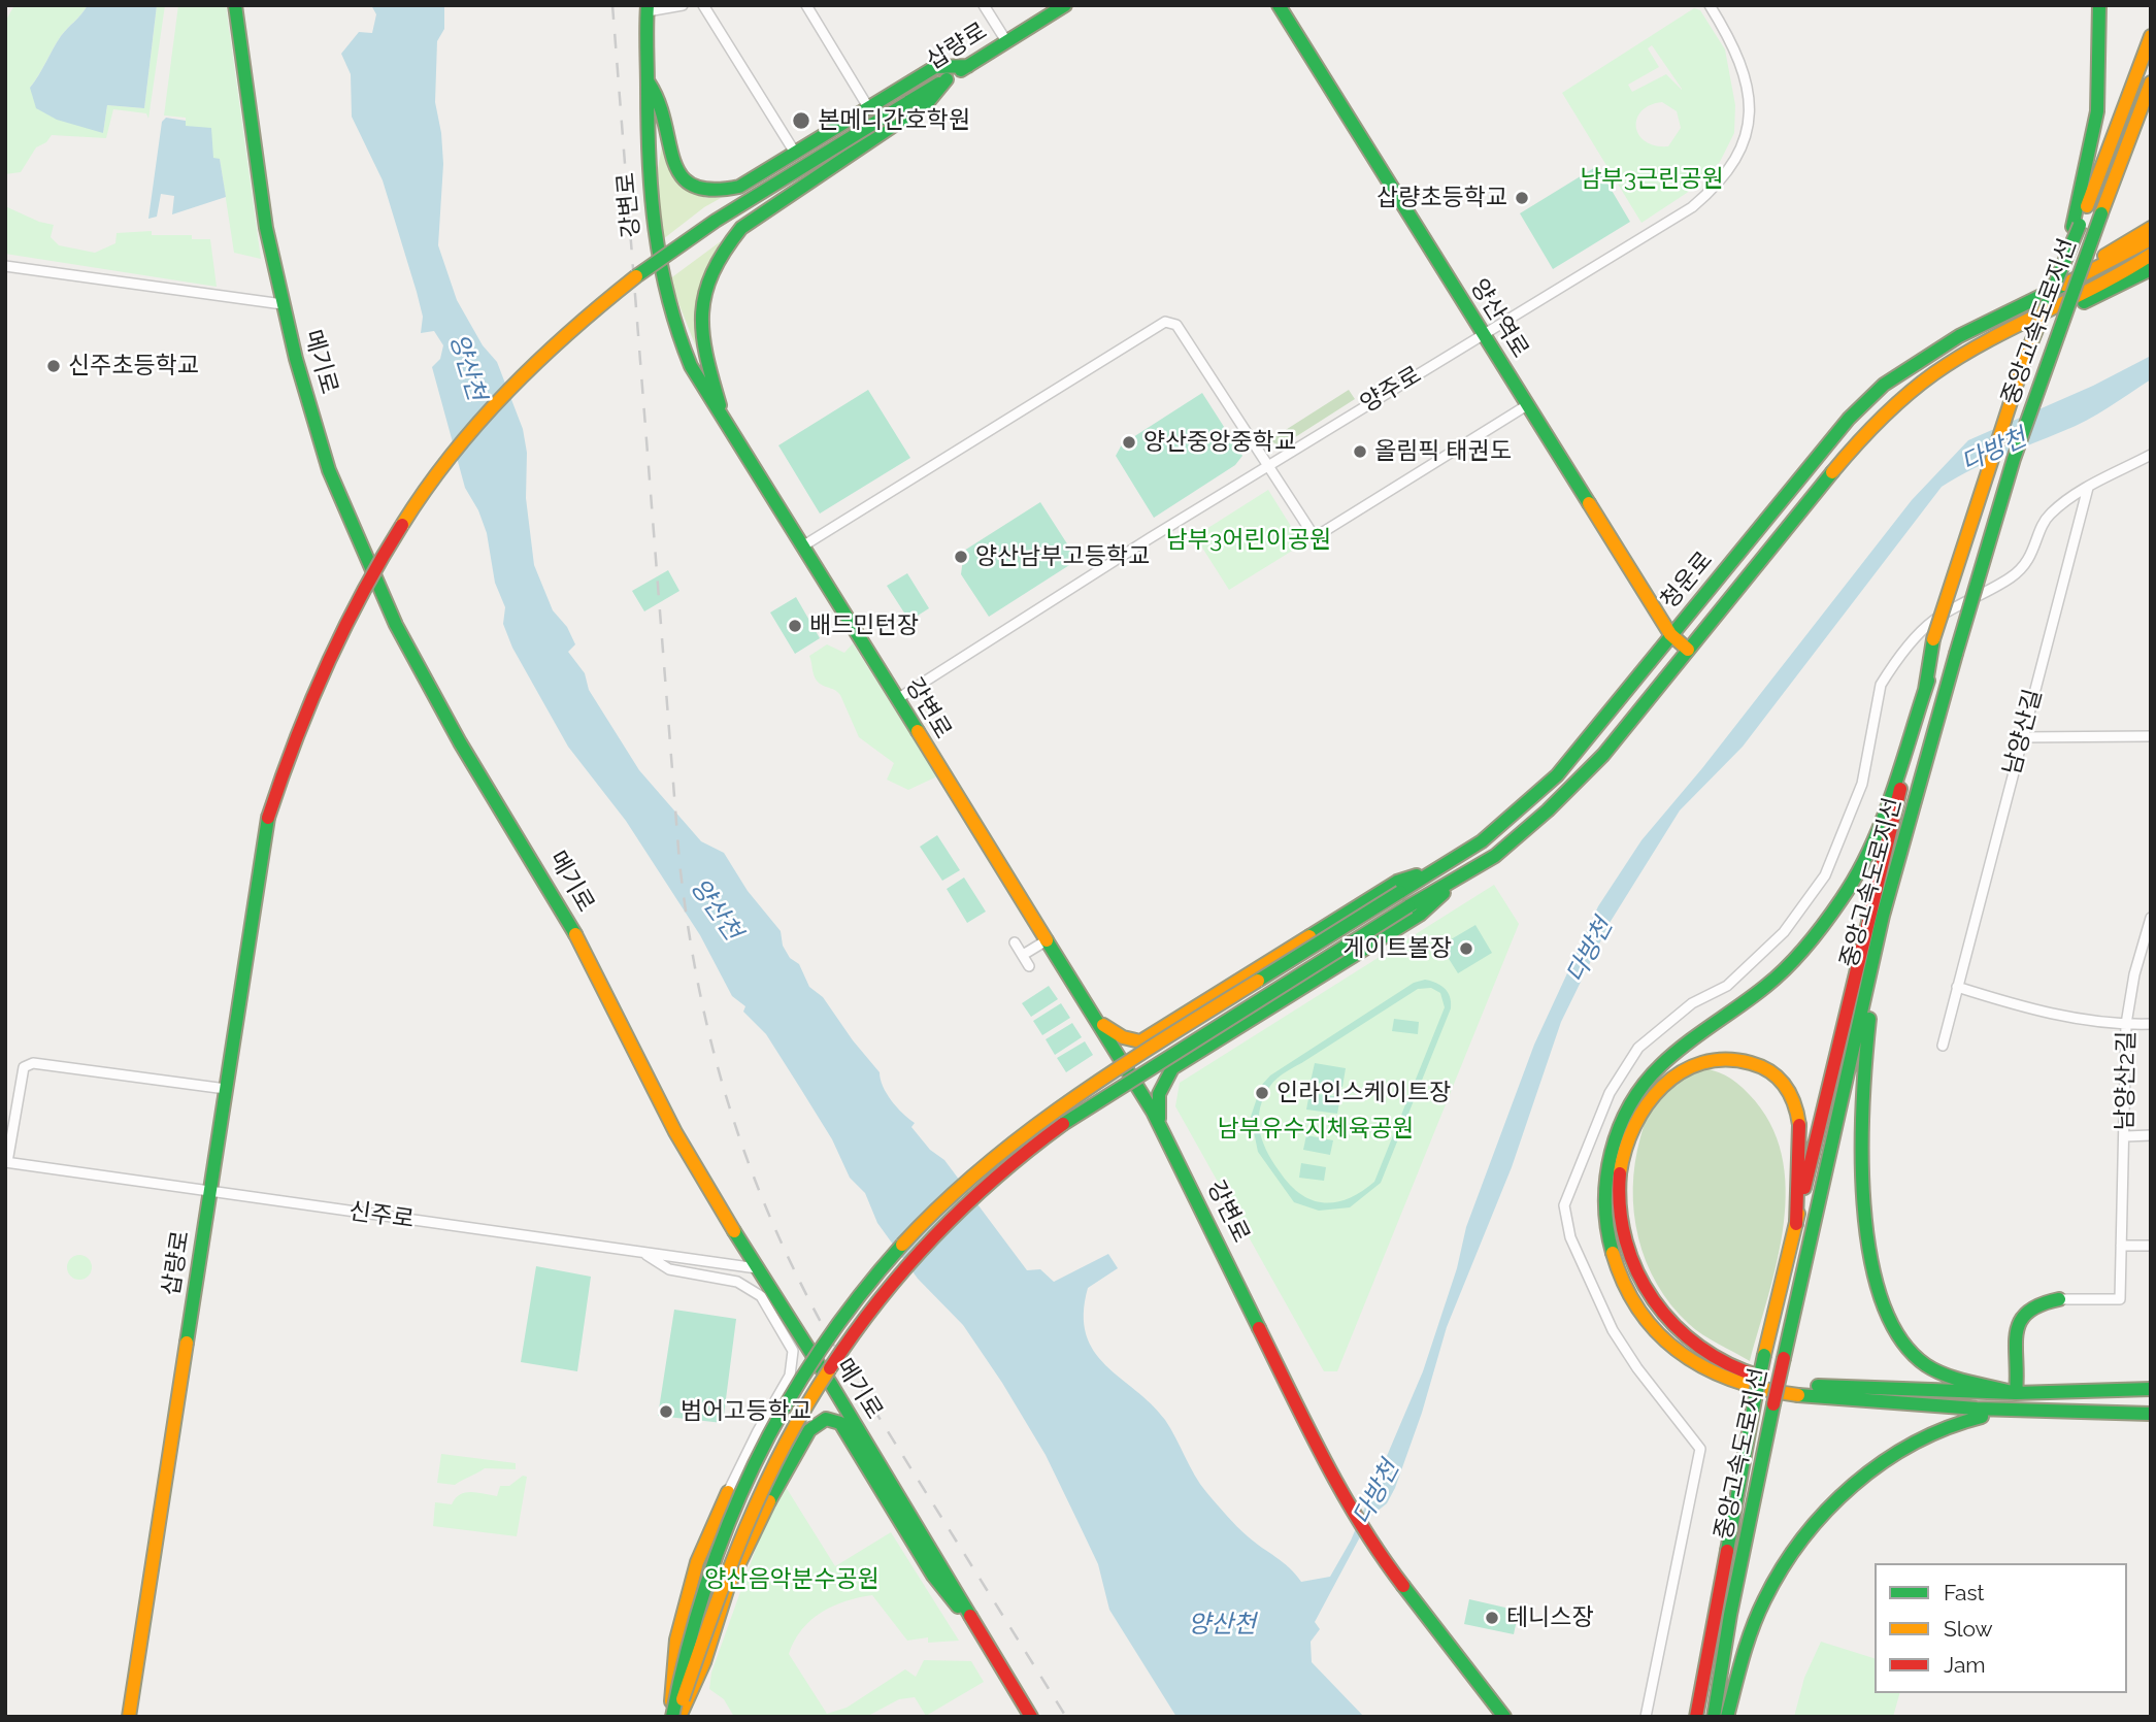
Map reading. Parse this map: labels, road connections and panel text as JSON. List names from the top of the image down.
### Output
{
  "streets": {
    "main road": [
      "삽량로",
      "강변로",
      "양산역로",
      "중앙고속도로지선",
      "메기로",
      "청운로"
    ],
    "street": [
      "양주로",
      "남양산길",
      "남양산2길",
      "신주로"
    ]
  },
  "crossings": [
    ["삽량로", "신주로"],
    ["강변로", "양주로"],
    ["양산역로", "양주로"],
    ["양산역로", "청운로"],
    ["메기로", "신주로"]
  ],
  "water": ["양산천", "다방천"],
  "parks": [
    "남부3근린공원",
    "남부3어린이공원",
    "남부유수지체육공원",
    "양산음악분수공원"
  ],
  "places": [
    "본메디간호학원",
    "삽량초등학교",
    "신주초등학교",
    "양산중앙중학교",
    "올림픽 태권도",
    "양산남부고등학교",
    "배드민턴장",
    "게이트볼장",
    "인라인스케이트장",
    "범어고등학교",
    "테니스장"
  ],
  "legend": ["Fast", "Slow", "Jam"]
}
